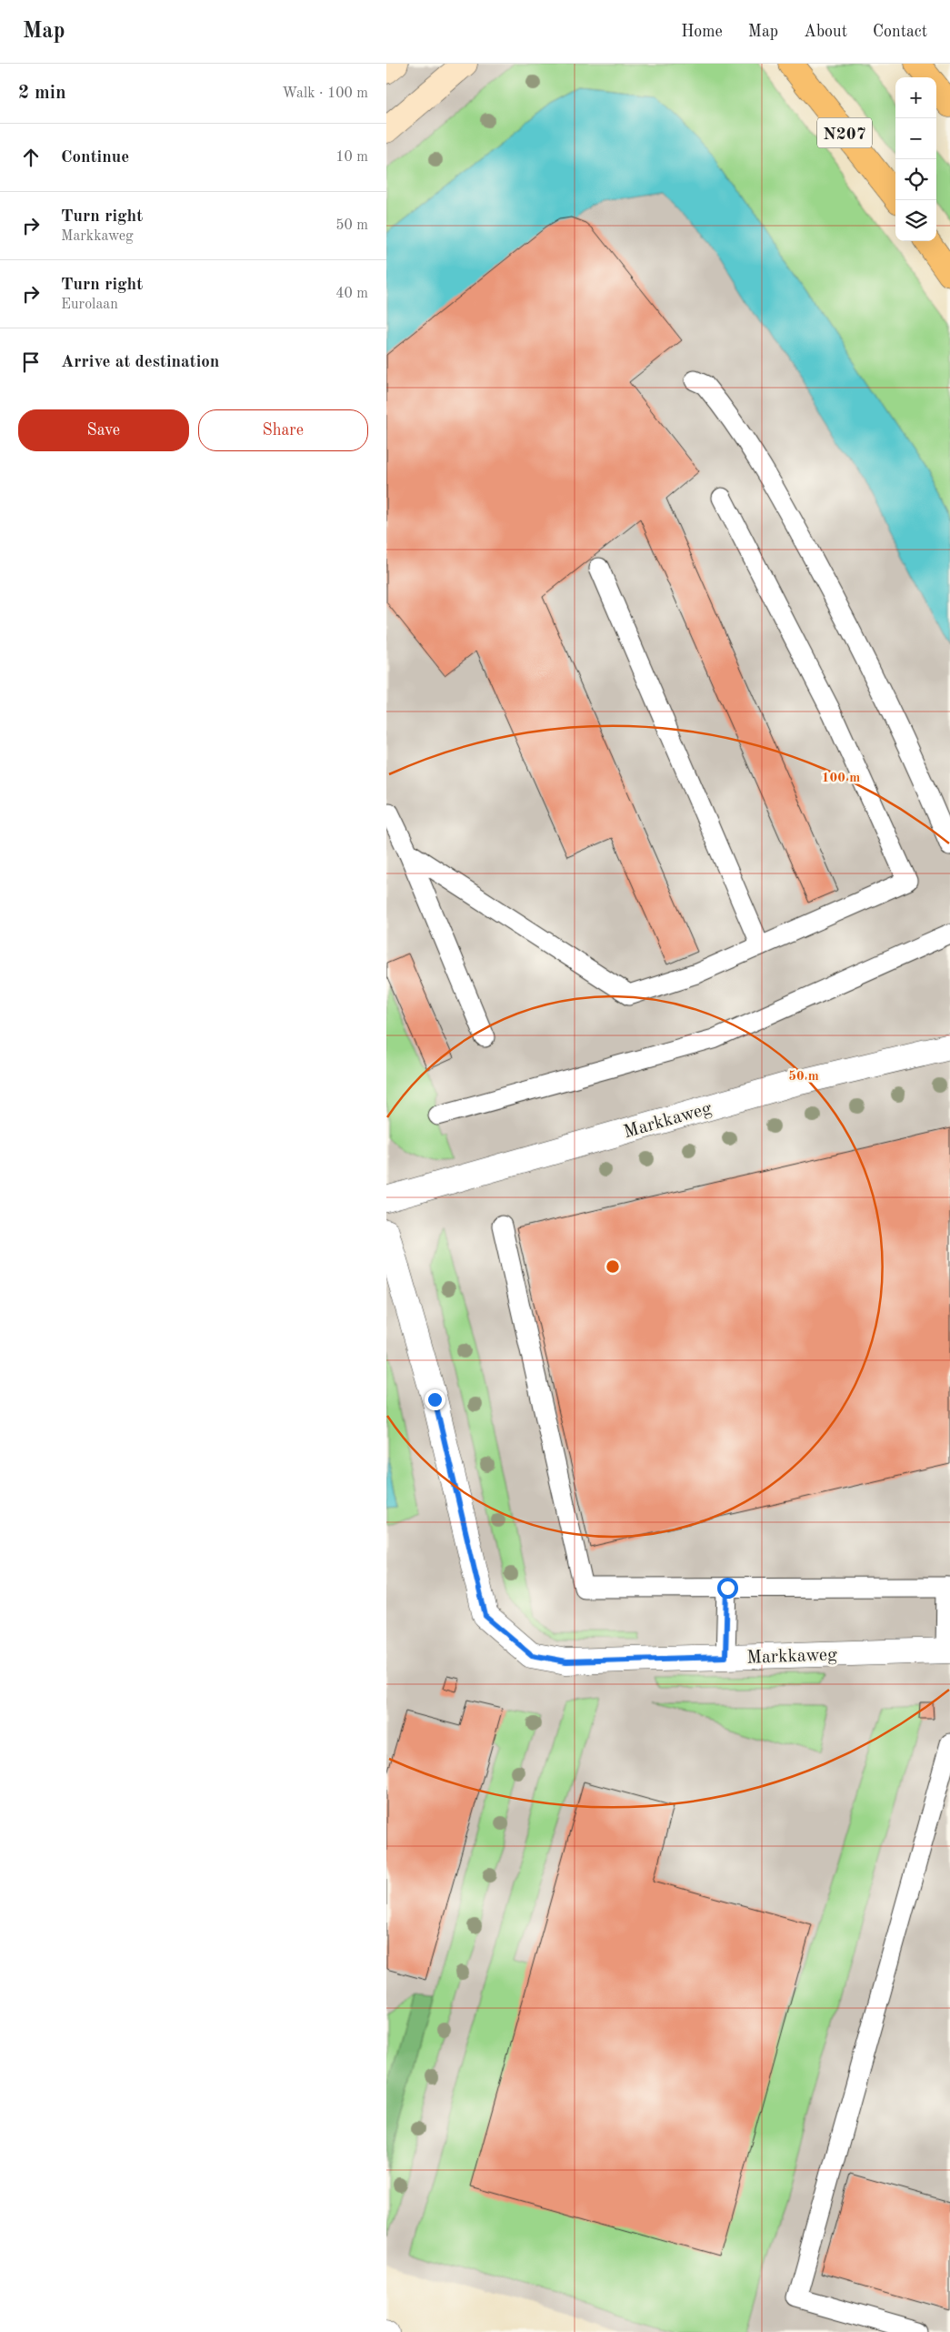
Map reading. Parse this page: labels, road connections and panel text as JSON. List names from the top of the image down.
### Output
{
  "streets": {
    "main road": ["N207"],
    "street": ["Markkaweg"]
  },
  "page": {
    "header": "Map",
    "nav": [
      "Home",
      "Map",
      "About",
      "Contact"
    ],
    "heading": ["2 min", "Walk · 100 m"],
    "map_buttons": ["+", "−"],
    "list": [
      ["Continue", "10 m"],
      ["Turn right", "Markkaweg", "50 m"],
      ["Turn right", "Eurolaan", "40 m"],
      "Arrive at destination"
    ],
    "buttons": ["Save", "Share"]
  },
  "rings": ["100 m", "50 m"]
}
